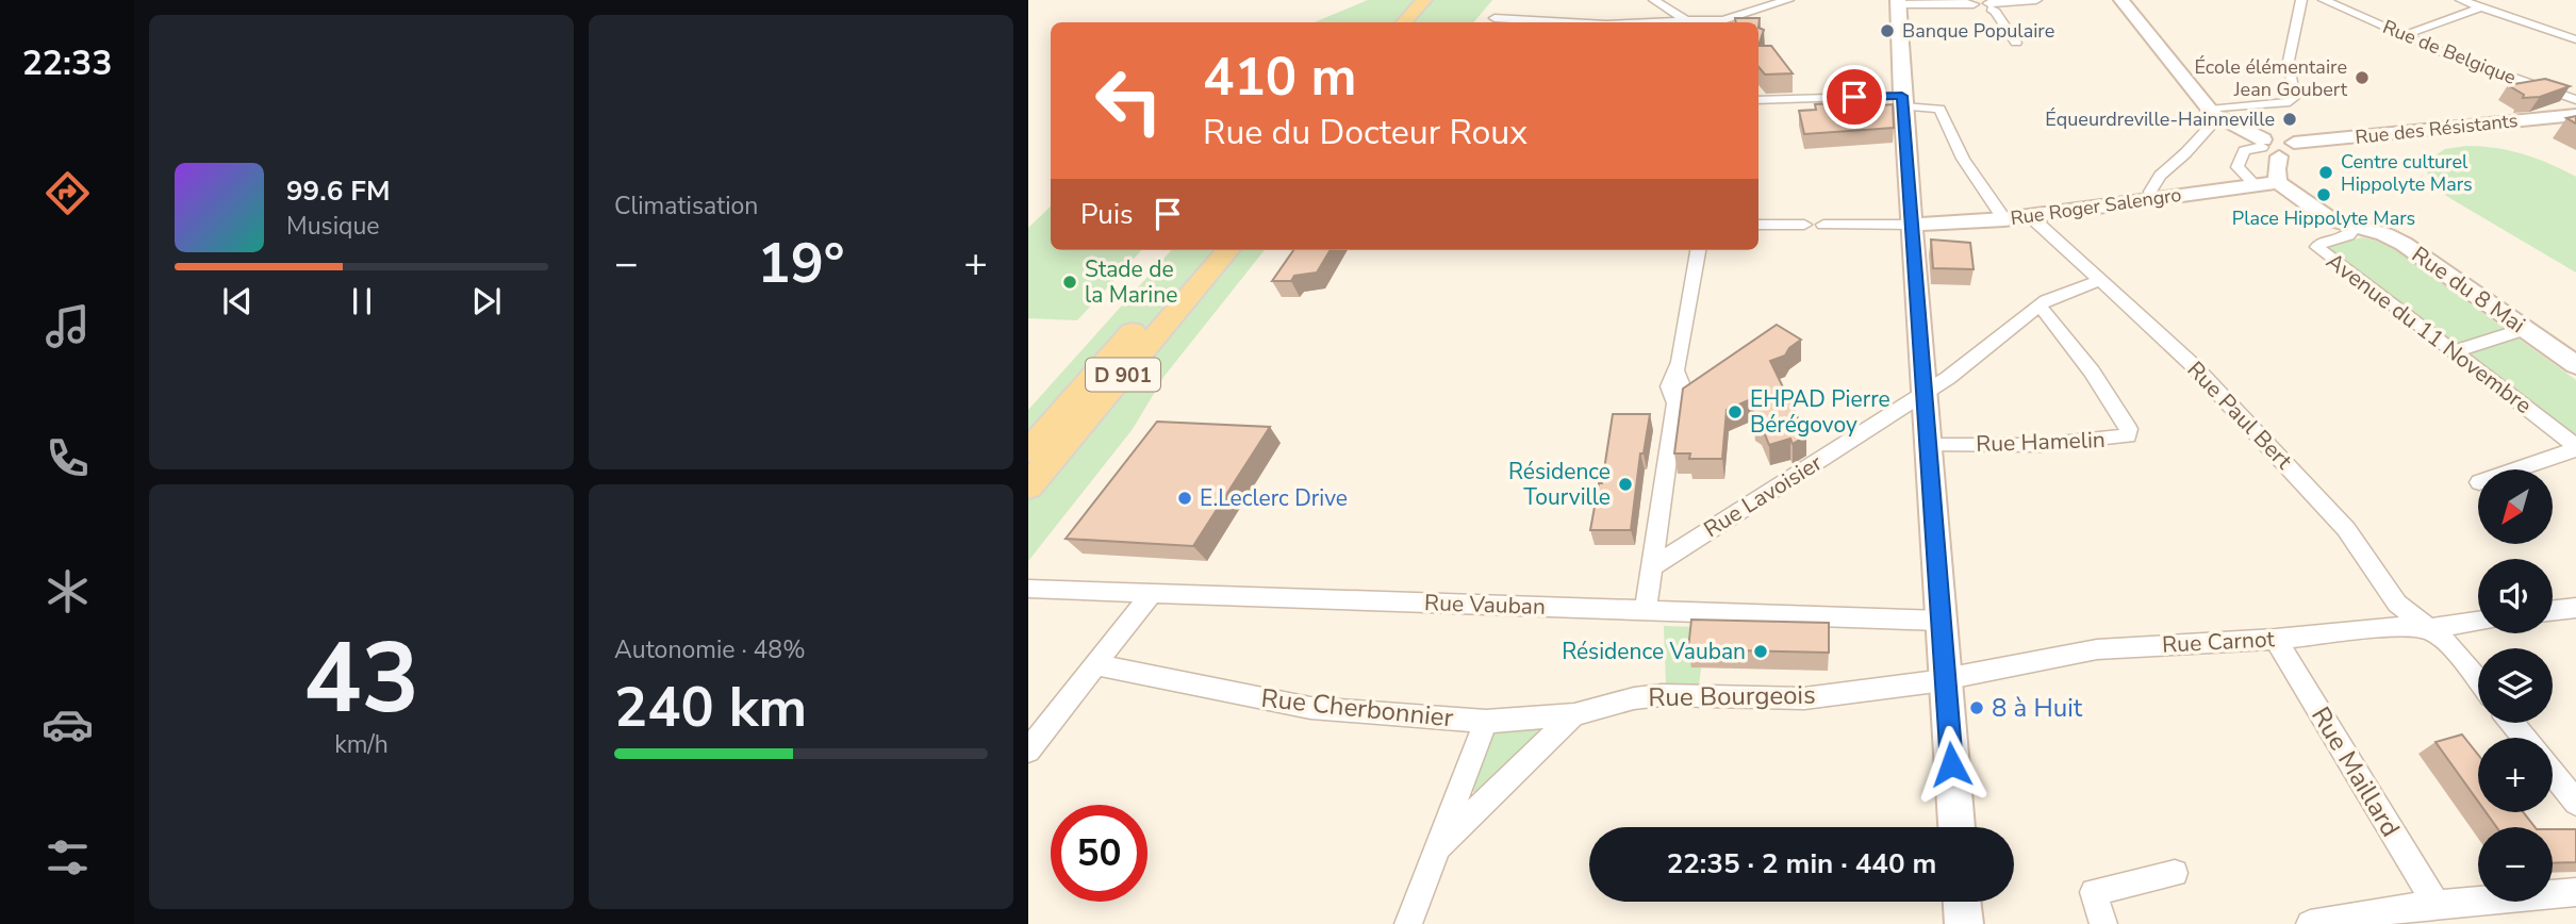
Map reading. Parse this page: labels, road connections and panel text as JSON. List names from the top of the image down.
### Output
{
  "streets": {
    "main road": [
      "Rue des Résistants",
      "Rue Roger Salengro",
      "Rue du 8 Mai",
      "D 901"
    ],
    "street": [
      "Rue de Belgique",
      "Avenue du 11 Novembre",
      "Rue Paul Bert",
      "Rue Hamelin",
      "Rue Lavoisier",
      "Rue Vauban",
      "Rue Carnot",
      "Rue Bourgeois",
      "Rue Cherbonnier",
      "Rue Maillard"
    ]
  },
  "crossings": [
    ["Rue de Belgique", "Rue des Résistants"],
    ["Rue Roger Salengro", "Rue Paul Bert"],
    ["Rue du 8 Mai", "Avenue du 11 Novembre"],
    ["Rue Paul Bert", "Rue Lavoisier"],
    ["Rue Paul Bert", "Rue Carnot"],
    ["Rue Hamelin", "Rue Lavoisier"],
    ["Rue Carnot", "Rue Bourgeois"],
    ["Rue Carnot", "Rue Maillard"],
    ["Rue Bourgeois", "Rue Cherbonnier"]
  ],
  "places": [
    "Banque Populaire",
    "École élémentaire Jean Goubert",
    "Équeurdreville-Hainneville",
    "Centre culturel Hippolyte Mars",
    "Place Hippolyte Mars",
    "Stade de la Marine",
    "EHPAD Pierre Bérégovoy",
    "Résidence Tourville",
    "E.Leclerc Drive",
    "Résidence Vauban",
    "8 à Huit"
  ],
  "north": "bottom left",
  "page": {
    "tabs": "22:33",
    "tile": [
      "Climatisation",
      ["43", "km/h"],
      ["Autonomie · 48%", "240 km"]
    ],
    "turn": ["410 m", "Rue du Docteur Roux"],
    "song": ["99.6 FM", "Musique"],
    "then": "Puis",
    "heat": ["−", "19°", "+"],
    "map_buttons": ["+", "−"],
    "limit": "50",
    "trip": "22:35 · 2 min · 440 m"
  }
}
